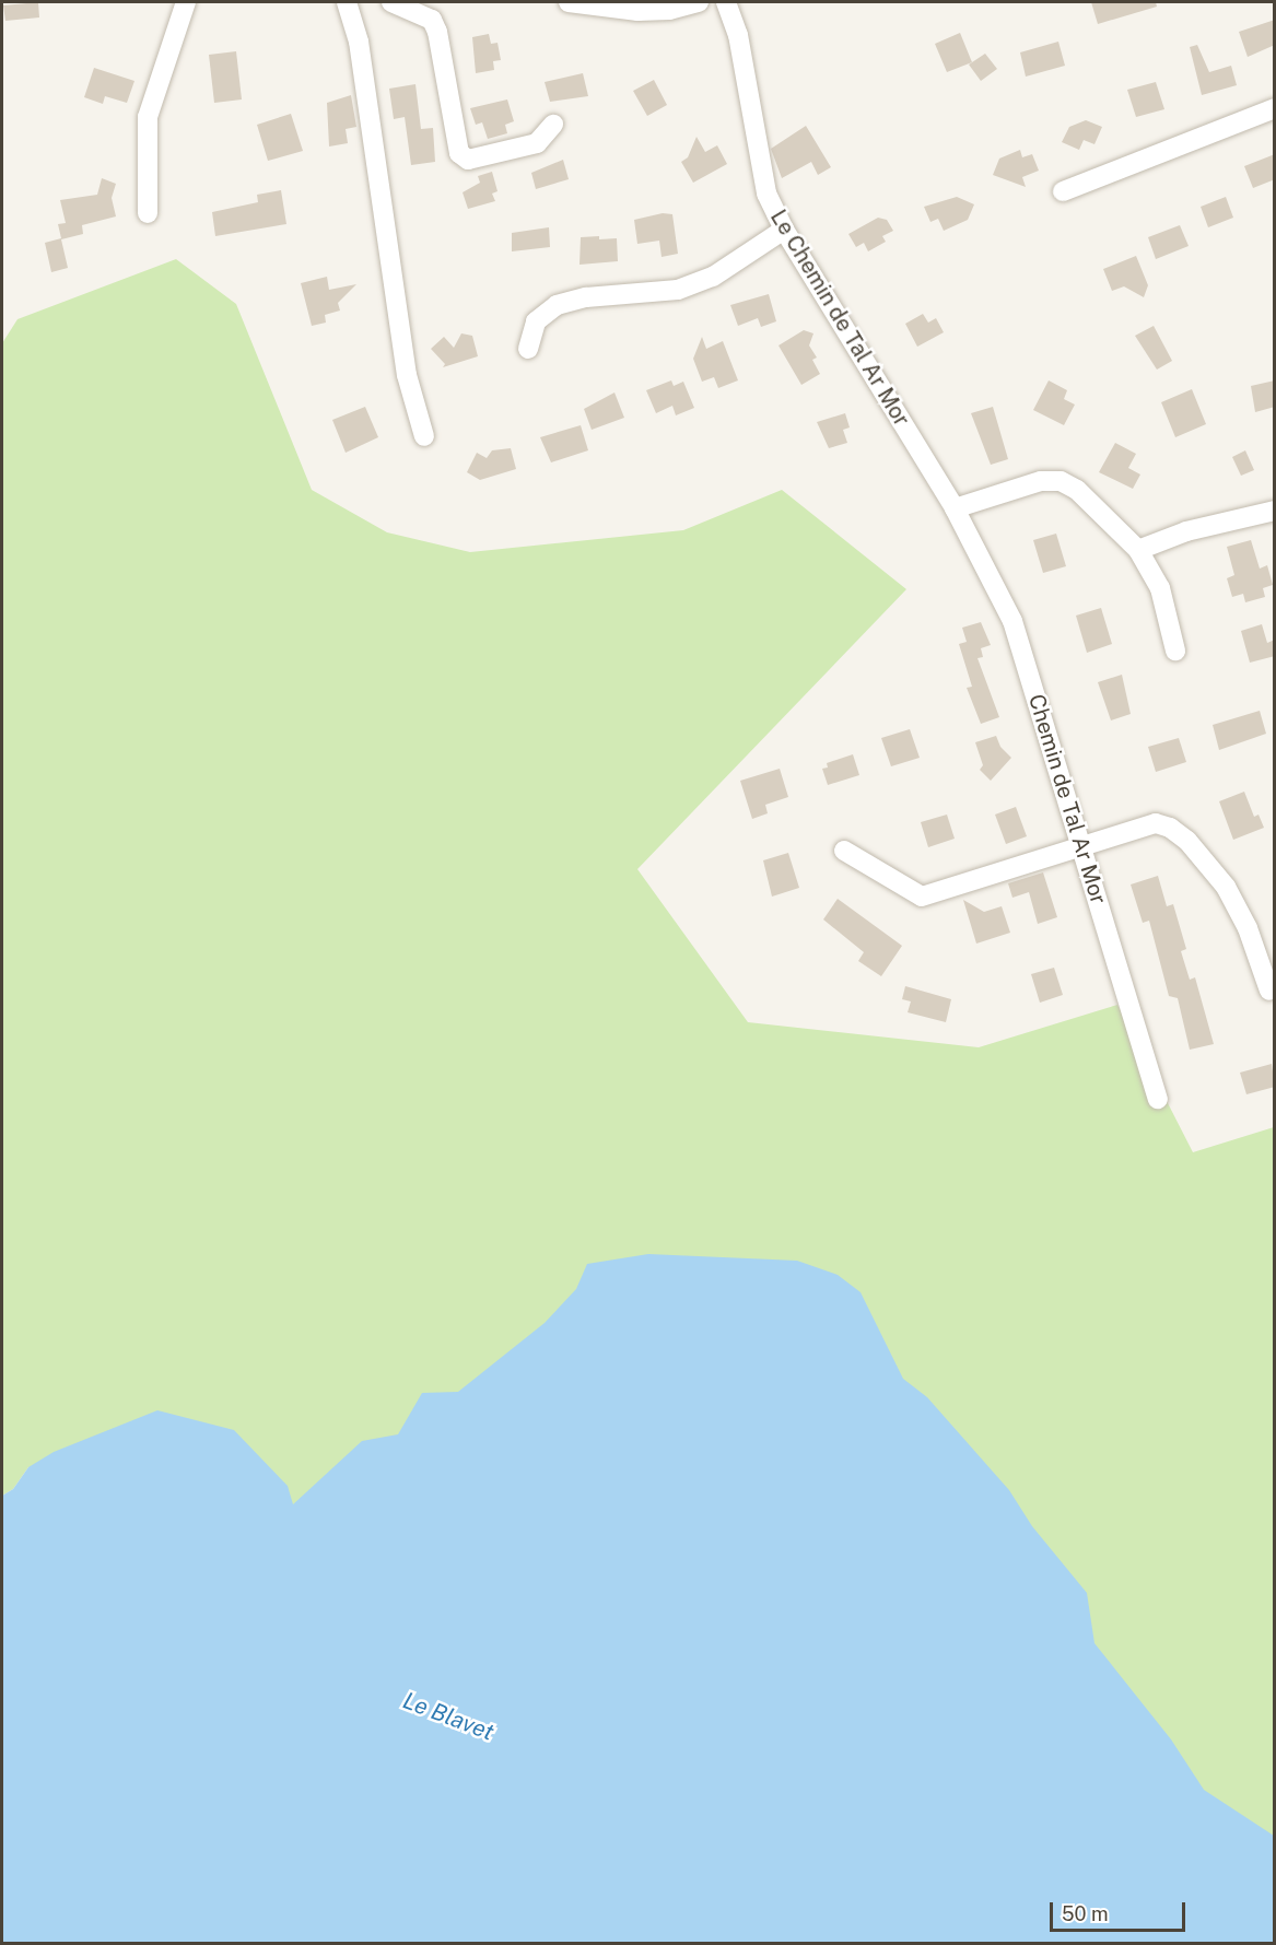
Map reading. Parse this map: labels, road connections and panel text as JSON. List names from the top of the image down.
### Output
{
  "streets": {
    "street": ["Le Chemin de Tal Ar Mor", "Chemin de Tal Ar Mor"]
  },
  "crossings": [
    ["Le Chemin de Tal Ar Mor", "Chemin de Tal Ar Mor"]
  ],
  "water": ["Le Blavet"],
  "scale_bar": "50 m"
}
